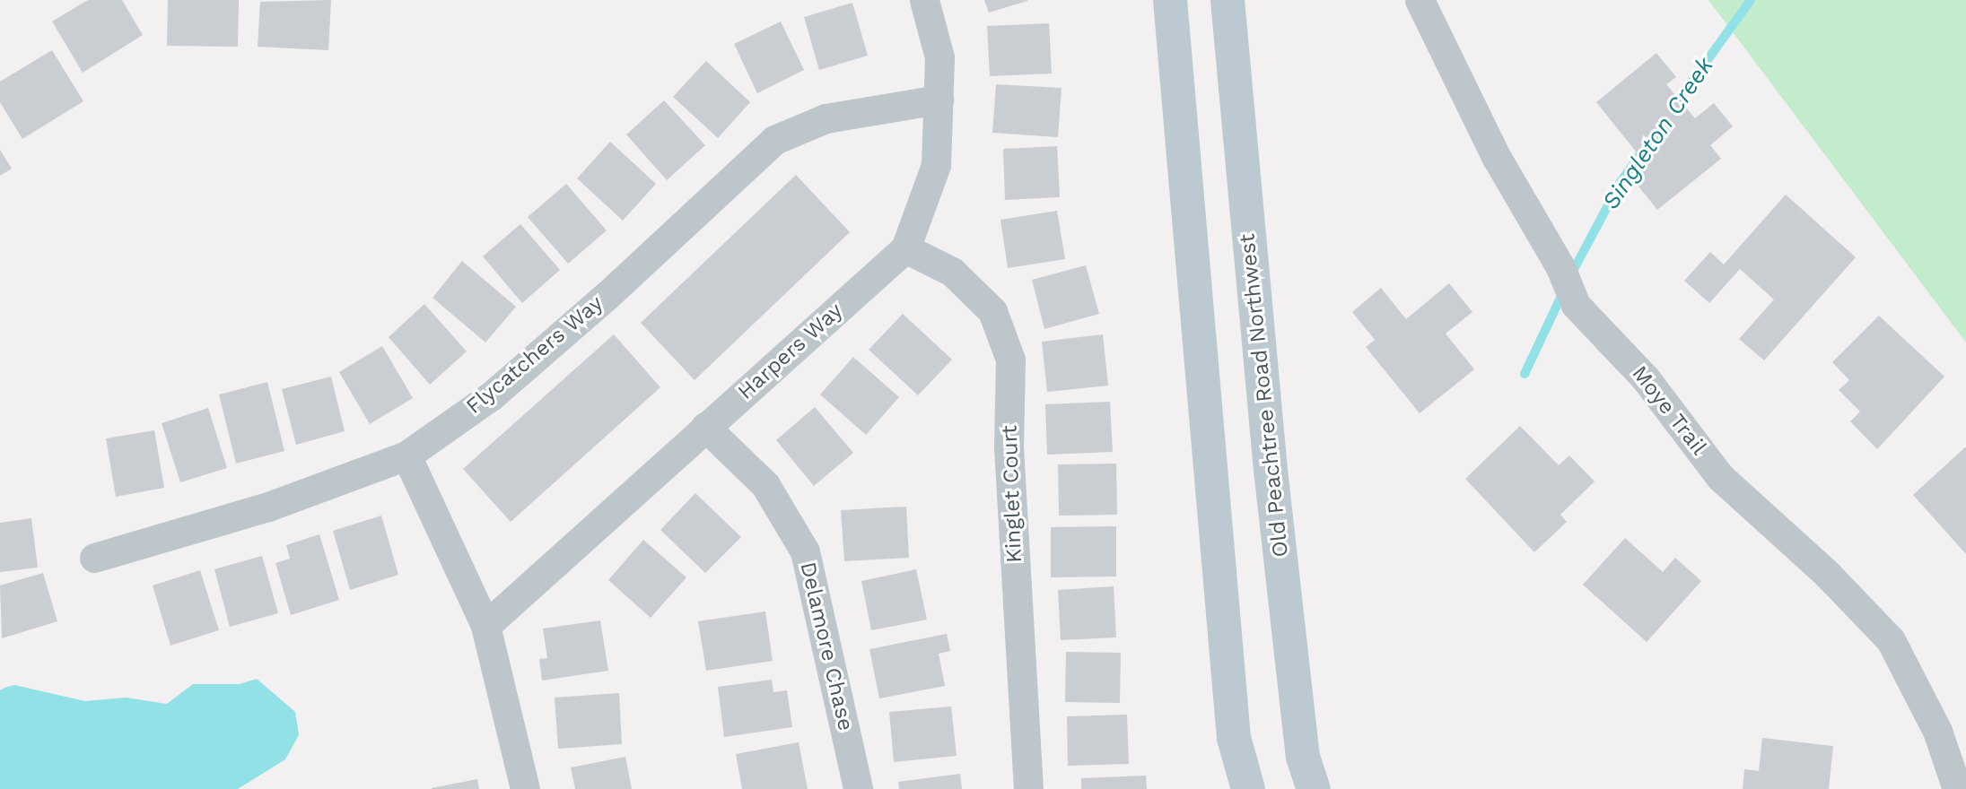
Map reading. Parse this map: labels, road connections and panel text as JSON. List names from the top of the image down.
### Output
{
  "streets": {
    "main road": ["Old Peachtree Road Northwest"],
    "street": [
      "Harpers Way",
      "Flycatchers Way",
      "Moye Trail",
      "Kinglet Court",
      "Delamore Chase"
    ]
  },
  "crossings": [
    ["Harpers Way", "Flycatchers Way"],
    ["Harpers Way", "Kinglet Court"],
    ["Harpers Way", "Delamore Chase"]
  ],
  "water": ["Singleton Creek"]
}
